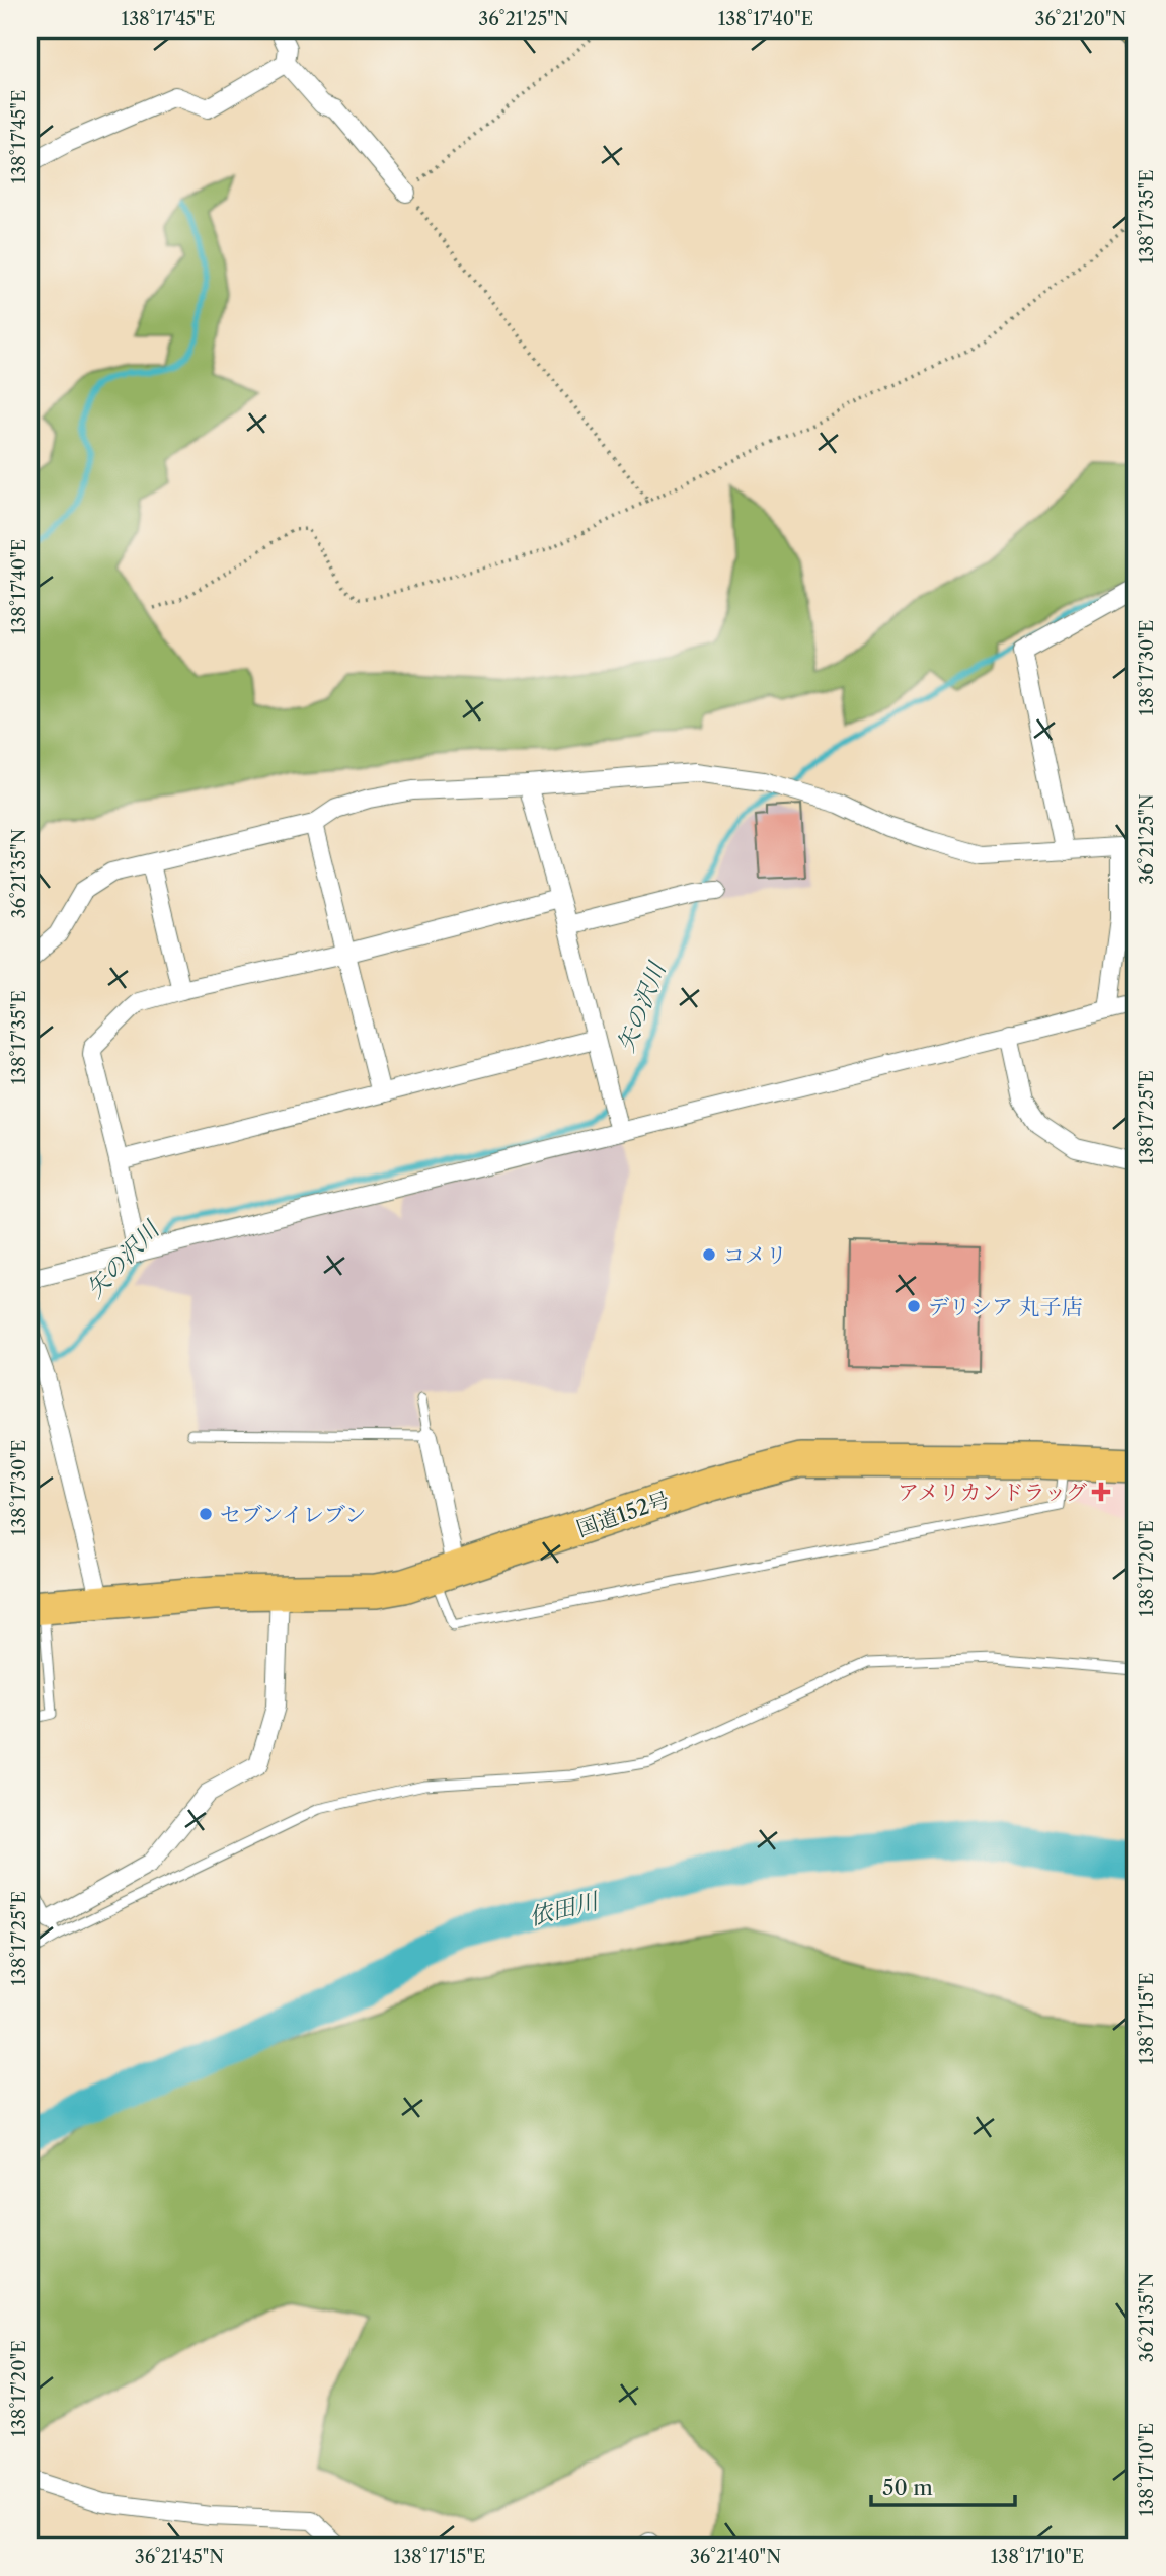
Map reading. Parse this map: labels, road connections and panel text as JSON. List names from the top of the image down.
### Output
{
  "streets": {
    "highway": ["国道152号"]
  },
  "water": ["矢の沢川", "依田川"],
  "places": {
    "other": ["コメリ", "デリシア 丸子店", "セブンイレブン"],
    "health": ["アメリカンドラッグ"]
  },
  "scale_bar": "50 m",
  "coordinates": [
    "138°17'45\"E",
    "36°21'25\"N",
    "138°17'40\"E",
    "36°21'20\"N",
    "138°17'35\"E",
    "138°17'30\"E",
    "36°21'35\"N",
    "138°17'25\"E",
    "138°17'20\"E",
    "138°17'15\"E",
    "138°17'10\"E",
    "36°21'45\"N",
    "36°21'40\"N"
  ]
}
